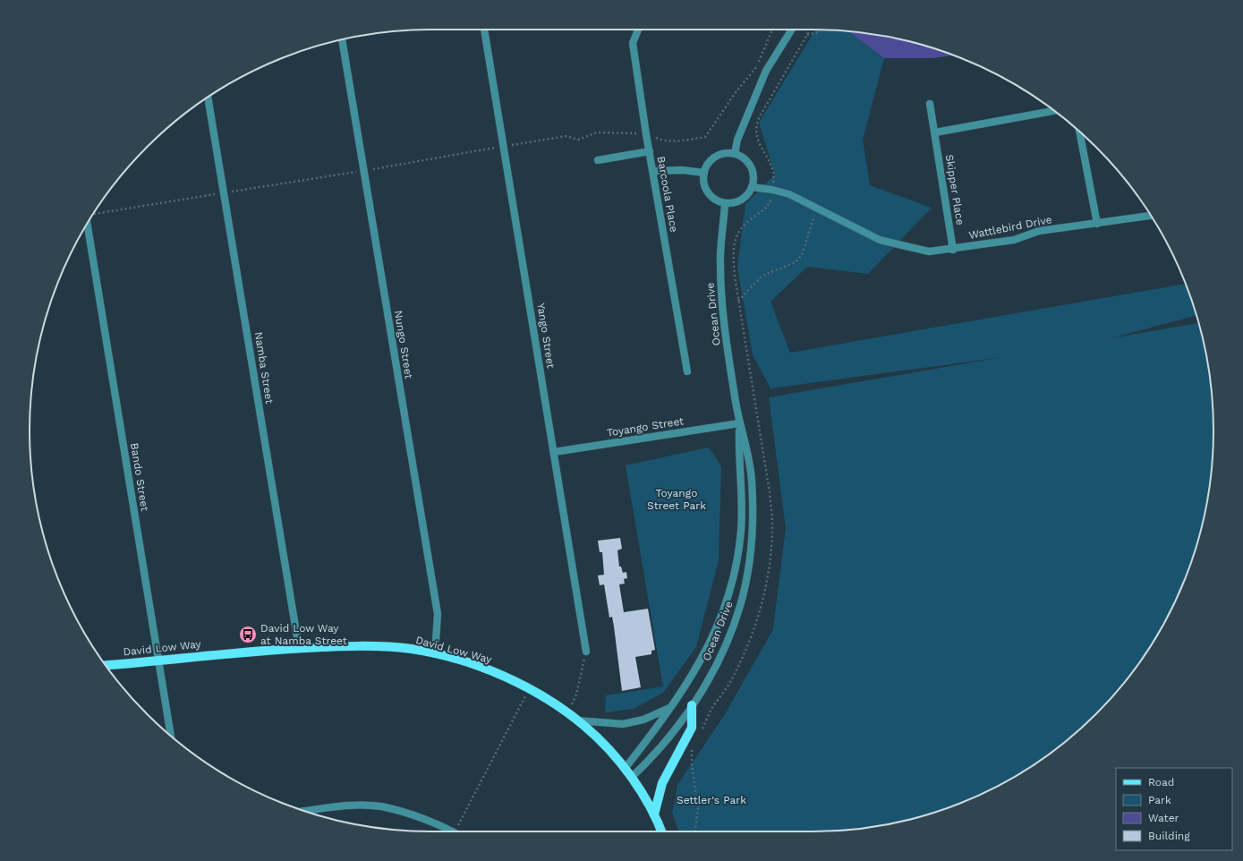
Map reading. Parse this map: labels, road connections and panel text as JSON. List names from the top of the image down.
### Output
{
  "streets": {
    "main road": ["David Low Way"],
    "street": [
      "Skipper Place",
      "Barcoola Place",
      "Wattlebird Drive",
      "Ocean Drive",
      "Yango Street",
      "Nungo Street",
      "Namba Street",
      "Toyango Street",
      "Bando Street"
    ]
  },
  "crossings": [
    ["Skipper Place", "Wattlebird Drive"],
    ["Wattlebird Drive", "Ocean Drive"],
    ["Ocean Drive", "Toyango Street"],
    ["Ocean Drive", "David Low Way"],
    ["Yango Street", "Toyango Street"],
    ["Nungo Street", "David Low Way"],
    ["Namba Street", "David Low Way"],
    ["Bando Street", "David Low Way"]
  ],
  "parks": ["Toyango Street Park", "Settler's Park"],
  "places": {
    "bus stop": ["David Low Way at Namba Street"]
  },
  "legend": [
    "Road",
    "Park",
    "Water",
    "Building"
  ]
}
